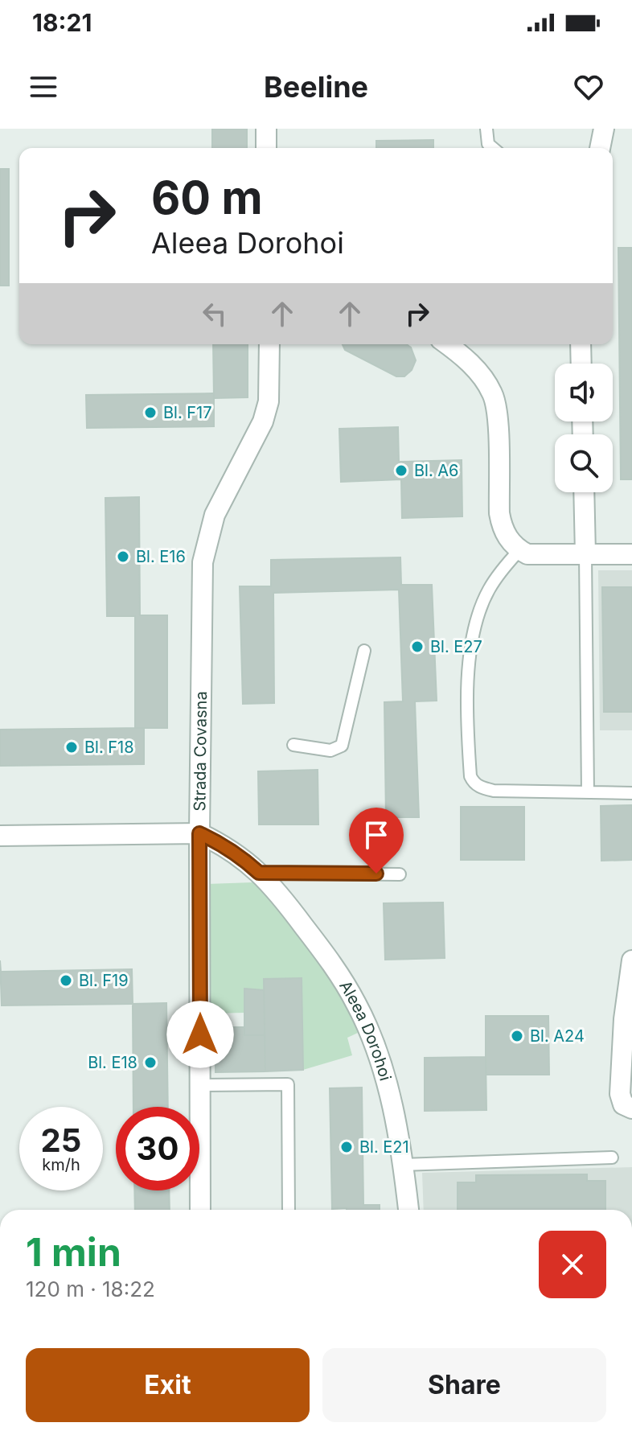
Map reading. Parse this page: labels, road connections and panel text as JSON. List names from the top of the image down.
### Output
{
  "streets": {
    "street": ["Strada Covasna", "Aleea Dorohoi"]
  },
  "crossings": [
    ["Strada Covasna", "Aleea Dorohoi"]
  ],
  "places": [
    "Bl. F17",
    "Bl. A6",
    "Bl. E16",
    "Bl. E27",
    "Bl. F18",
    "Bl. F19",
    "Bl. A24",
    "Bl. E18",
    "Bl. E21"
  ],
  "page": {
    "status": "18:21",
    "header": "Beeline",
    "turn": ["60 m", "Aleea Dorohoi"],
    "speed": "25 km/h",
    "limit": "30",
    "heading": ["1 min", "120 m · 18:22"],
    "buttons": ["Exit", "Share"]
  }
}
